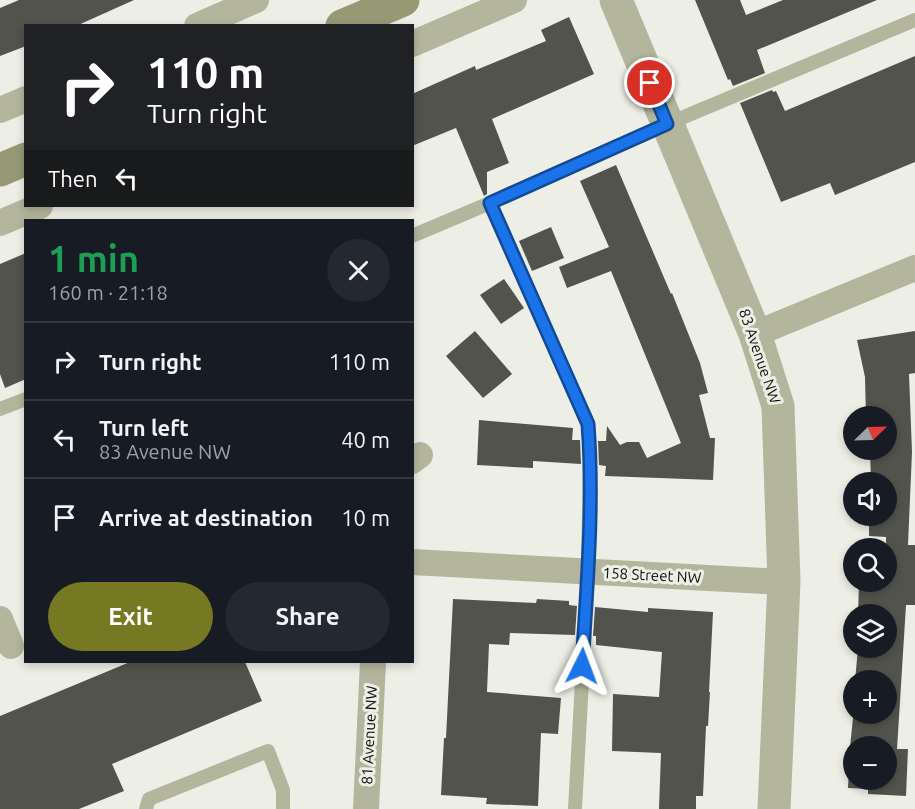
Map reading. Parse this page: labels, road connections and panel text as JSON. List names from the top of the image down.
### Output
{
  "streets": {
    "street": ["83 Avenue NW", "158 Street NW", "81 Avenue NW"]
  },
  "crossings": [
    ["83 Avenue NW", "158 Street NW"]
  ],
  "north": "top right",
  "page": {
    "turn": ["110 m", "Turn right"],
    "then": "Then",
    "heading": ["1 min", "160 m · 21:18"],
    "list": [
      {
        "name": "Turn right",
        "value": "110 m"
      },
      {
        "name": "Turn left",
        "note": "83 Avenue NW",
        "value": "40 m"
      },
      {
        "name": "Arrive at destination",
        "value": "10 m"
      }
    ],
    "map_buttons": ["+", "−"],
    "buttons": ["Exit", "Share"]
  }
}
